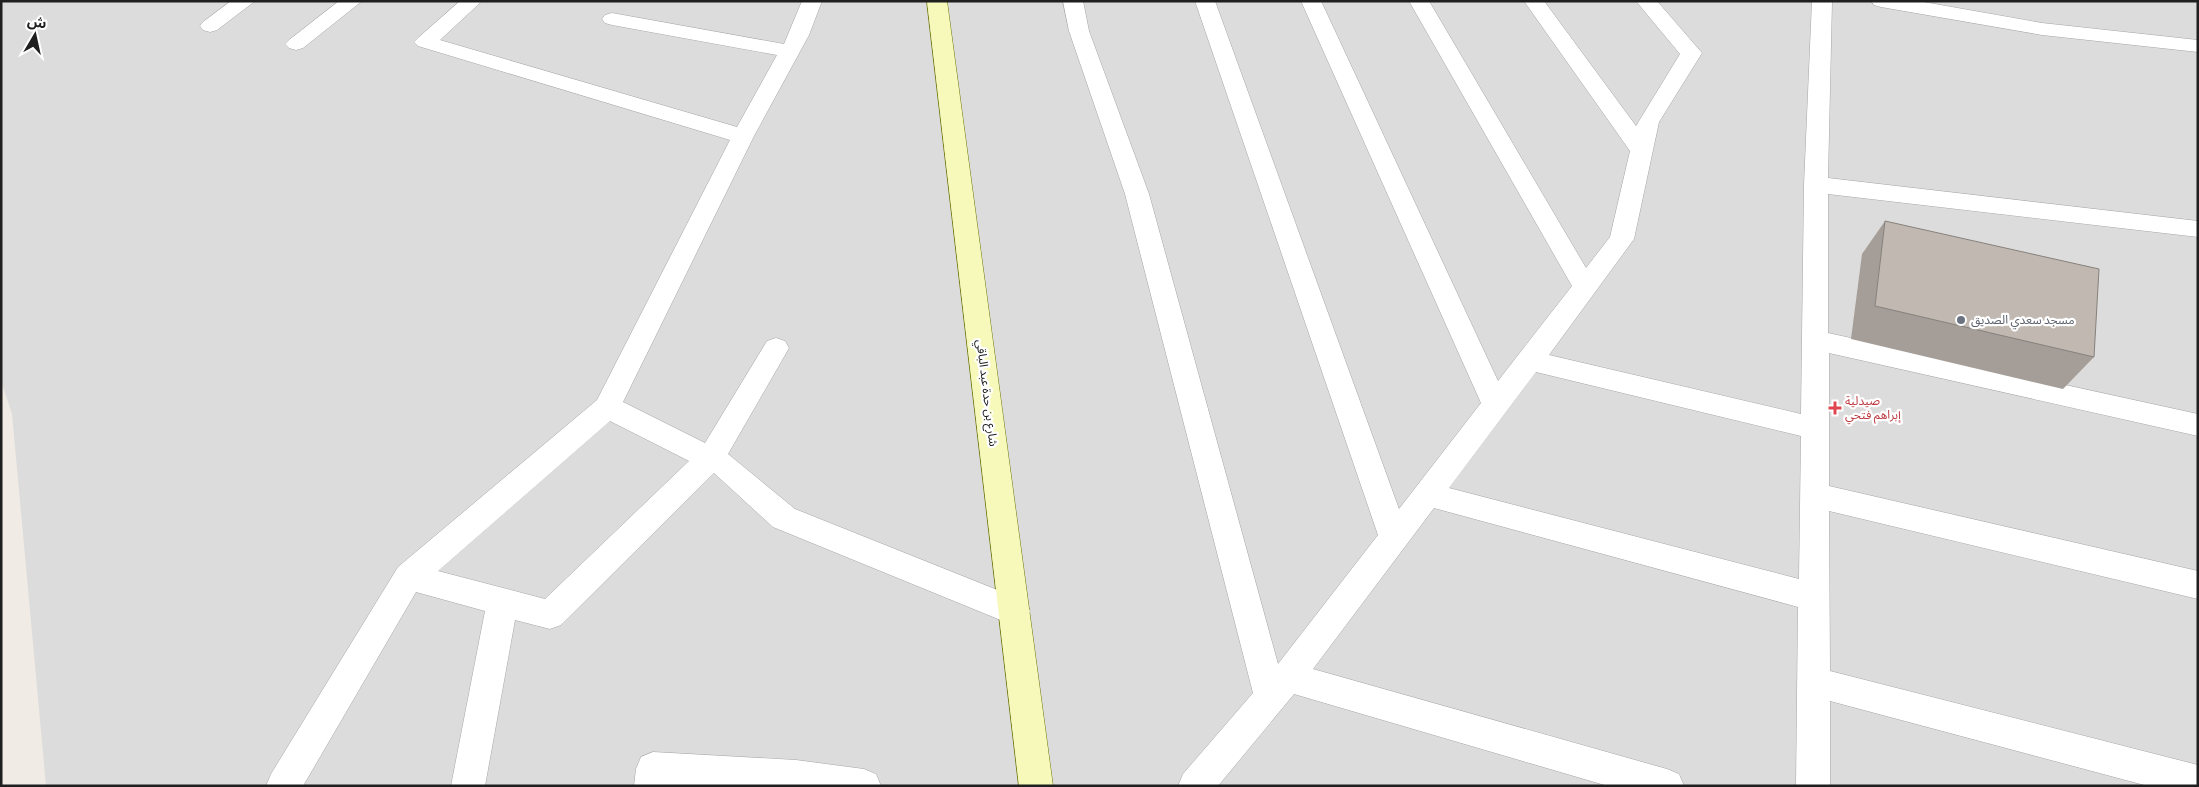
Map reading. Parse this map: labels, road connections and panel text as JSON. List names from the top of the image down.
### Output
{
  "streets": {
    "street": ["شارع بن حدة عبد الباقي"]
  },
  "places": {
    "other": ["مسجد سعدي الصديق"],
    "health": ["صيدلية إبراهم فتحي"]
  },
  "north": "top"
}
